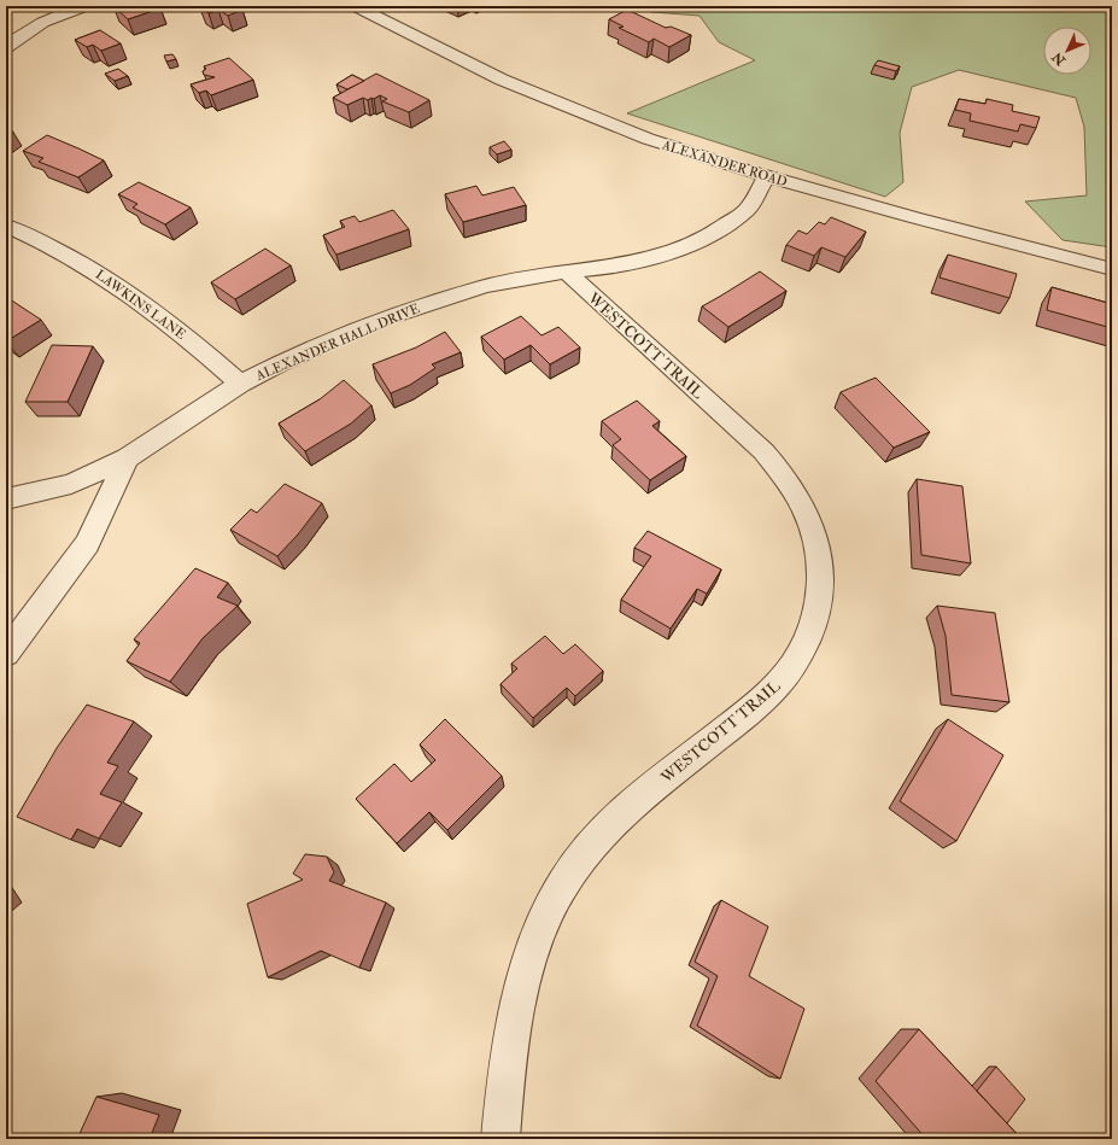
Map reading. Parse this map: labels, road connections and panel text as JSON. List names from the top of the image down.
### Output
{
  "streets": {
    "street": [
      "ALEXANDER ROAD",
      "LAWKINS LANE",
      "ALEXANDER HALL DRIVE",
      "WESTCOTT TRAIL"
    ]
  },
  "crossings": [
    ["ALEXANDER ROAD", "ALEXANDER HALL DRIVE"],
    ["LAWKINS LANE", "ALEXANDER HALL DRIVE"],
    ["ALEXANDER HALL DRIVE", "WESTCOTT TRAIL"]
  ],
  "north": "bottom left"
}
